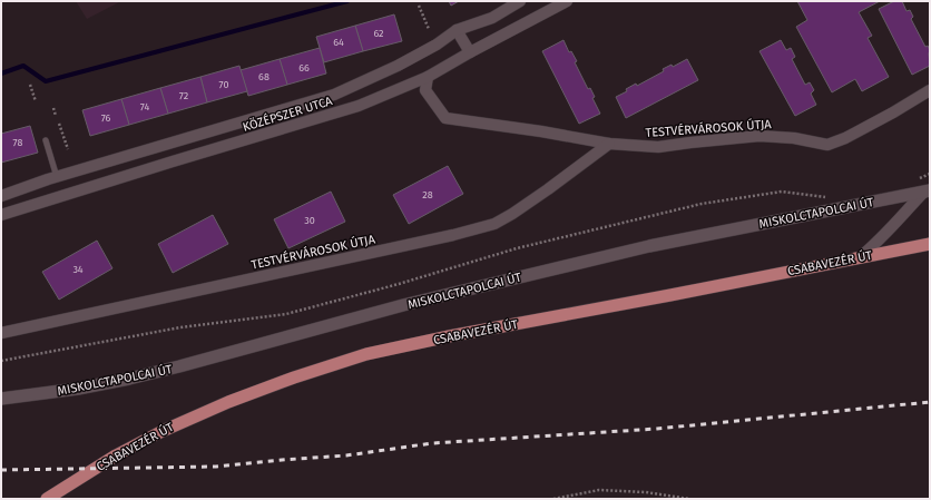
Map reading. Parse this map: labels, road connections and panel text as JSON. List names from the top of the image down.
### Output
{
  "streets": {
    "main road": ["CSABAVEZÉR ÚT"],
    "street": ["KÖZÉPSZER UTCA", "TESTVÉRVÁROSOK ÚTJA", "MISKOLCTAPOLCAI ÚT"]
  },
  "crossings": [
    ["KÖZÉPSZER UTCA", "TESTVÉRVÁROSOK ÚTJA"]
  ],
  "house_numbers": [
    "62",
    "64",
    "66",
    "68",
    "70",
    "72",
    "74",
    "76",
    "78",
    "28",
    "30",
    "34"
  ]
}
